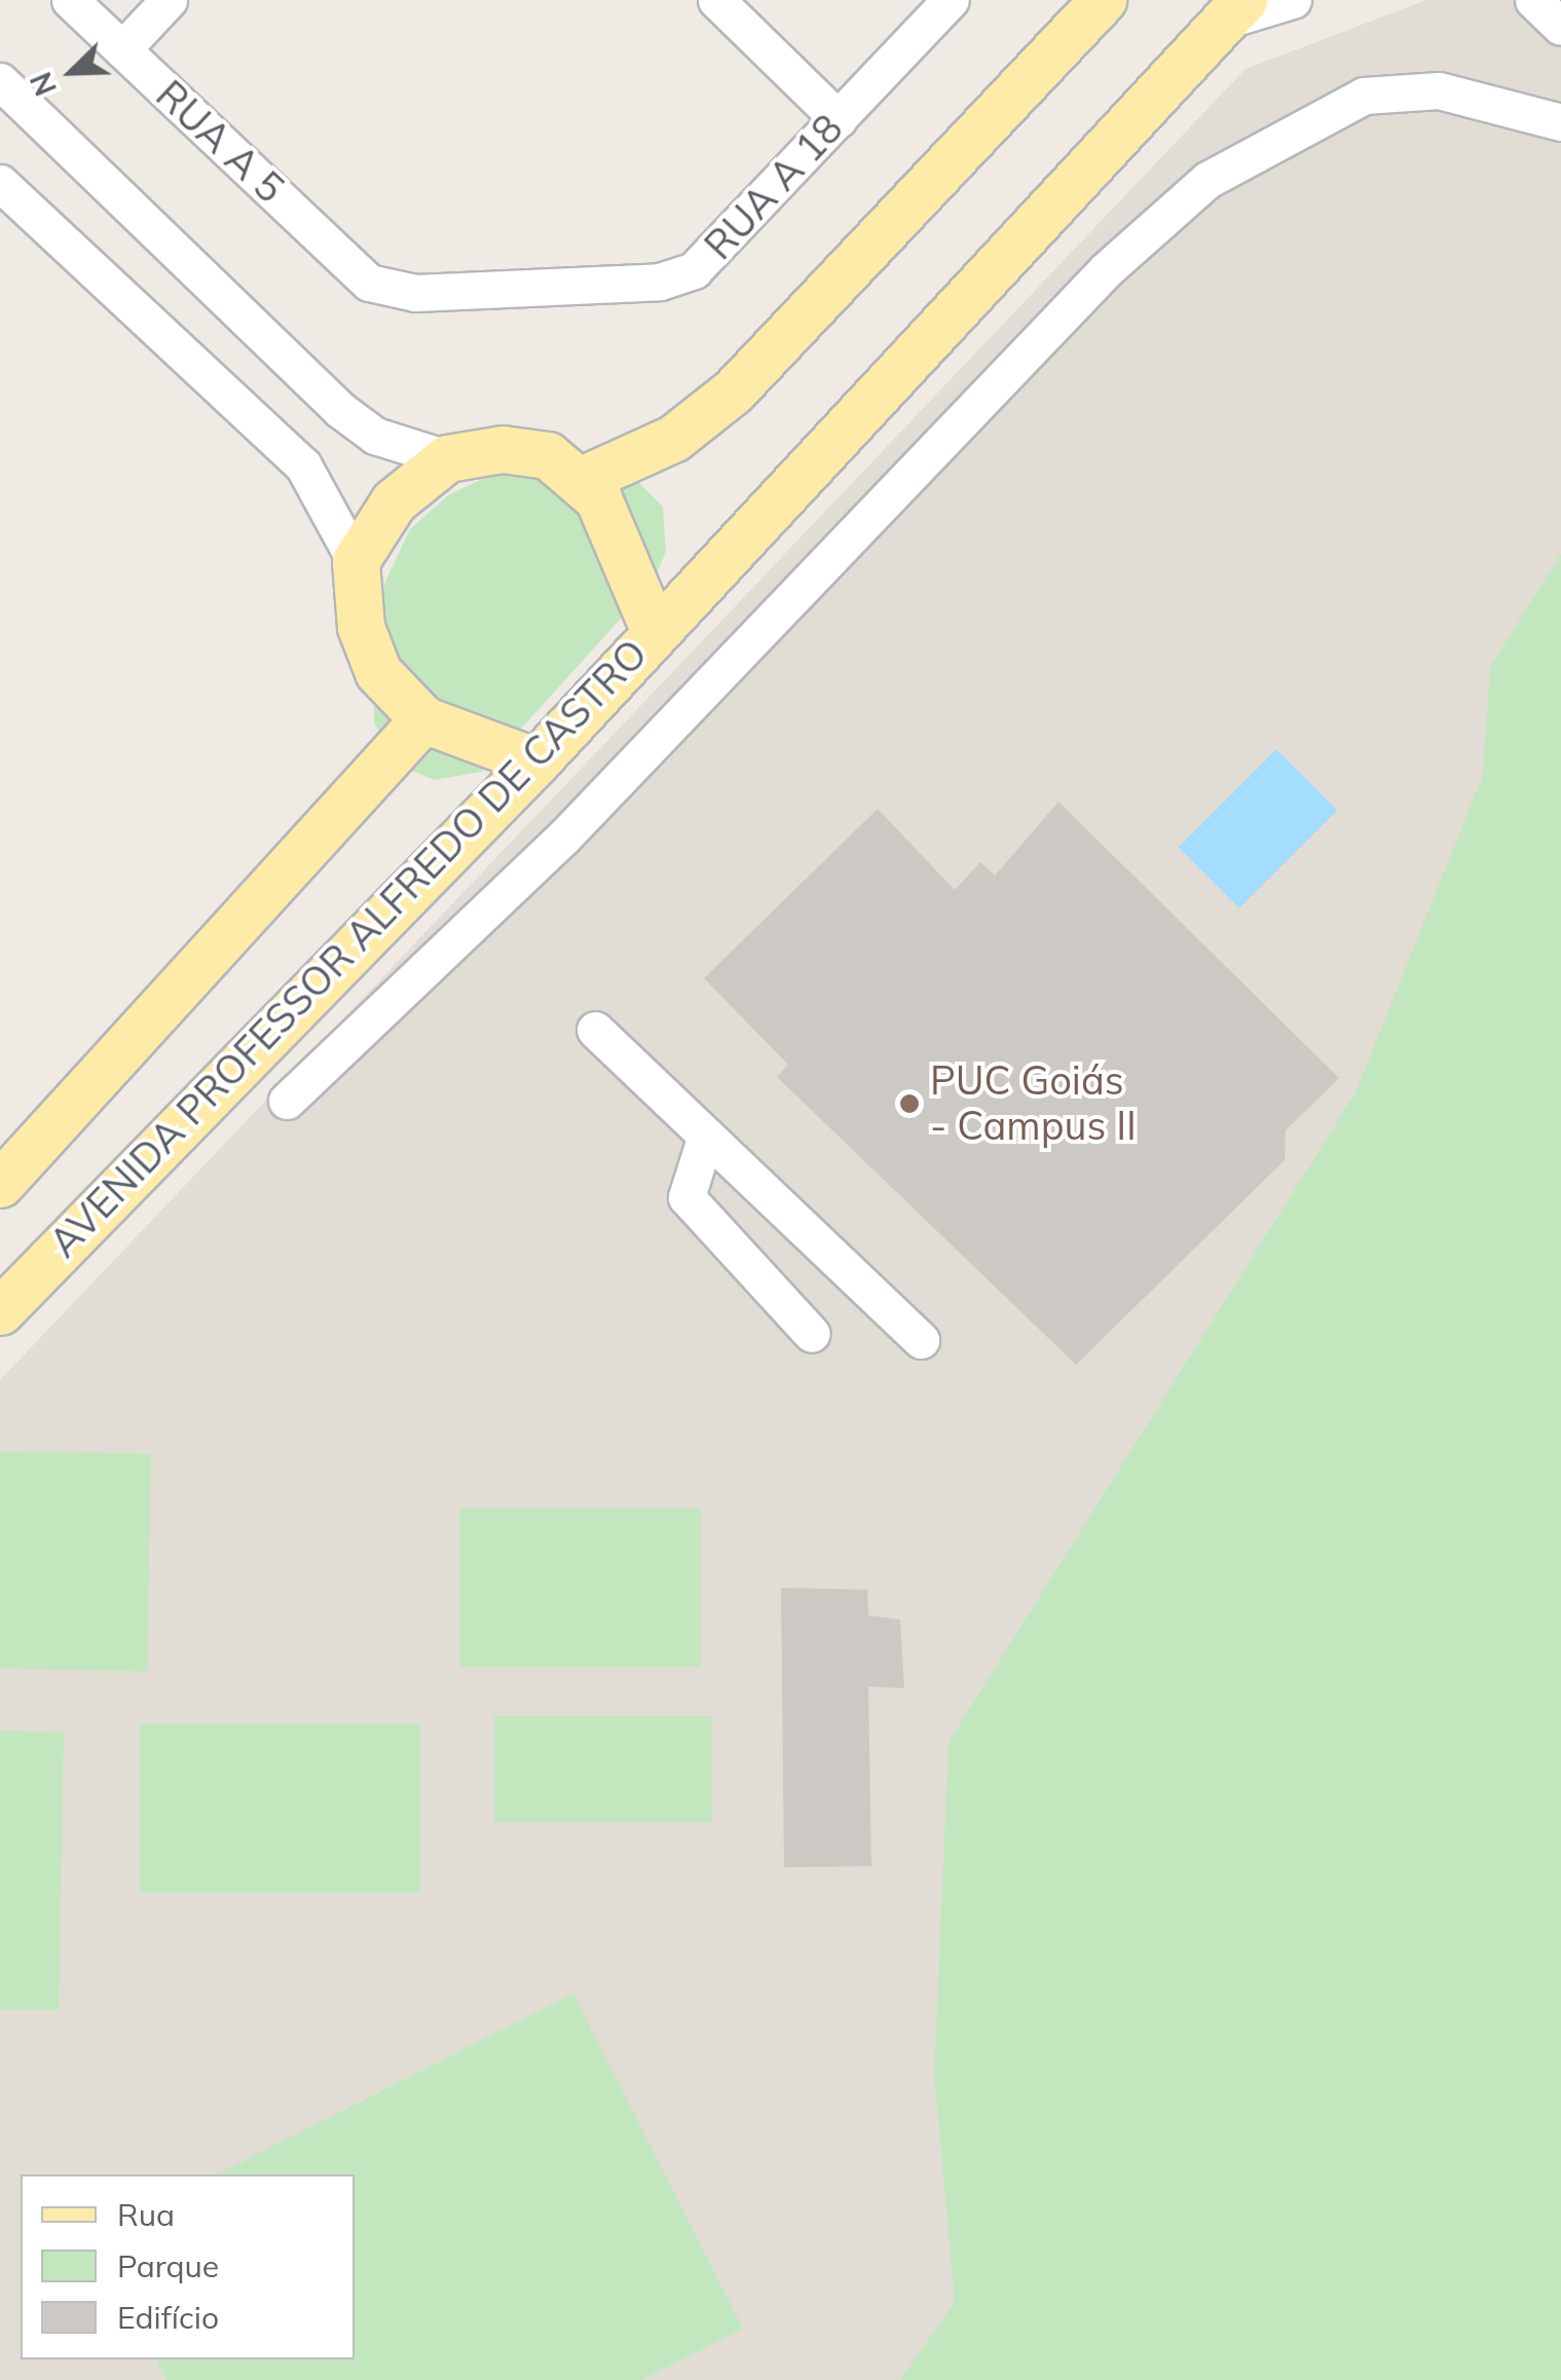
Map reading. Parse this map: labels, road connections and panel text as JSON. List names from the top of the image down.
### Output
{
  "streets": {
    "main road": ["AVENIDA PROFESSOR ALFREDO DE CASTRO"],
    "street": ["RUA A 5", "RUA A 18"]
  },
  "crossings": [
    ["RUA A 5", "RUA A 18"]
  ],
  "places": ["PUC Goiás - Campus II"],
  "legend": ["Rua", "Parque", "Edifício"],
  "north": "bottom left"
}
